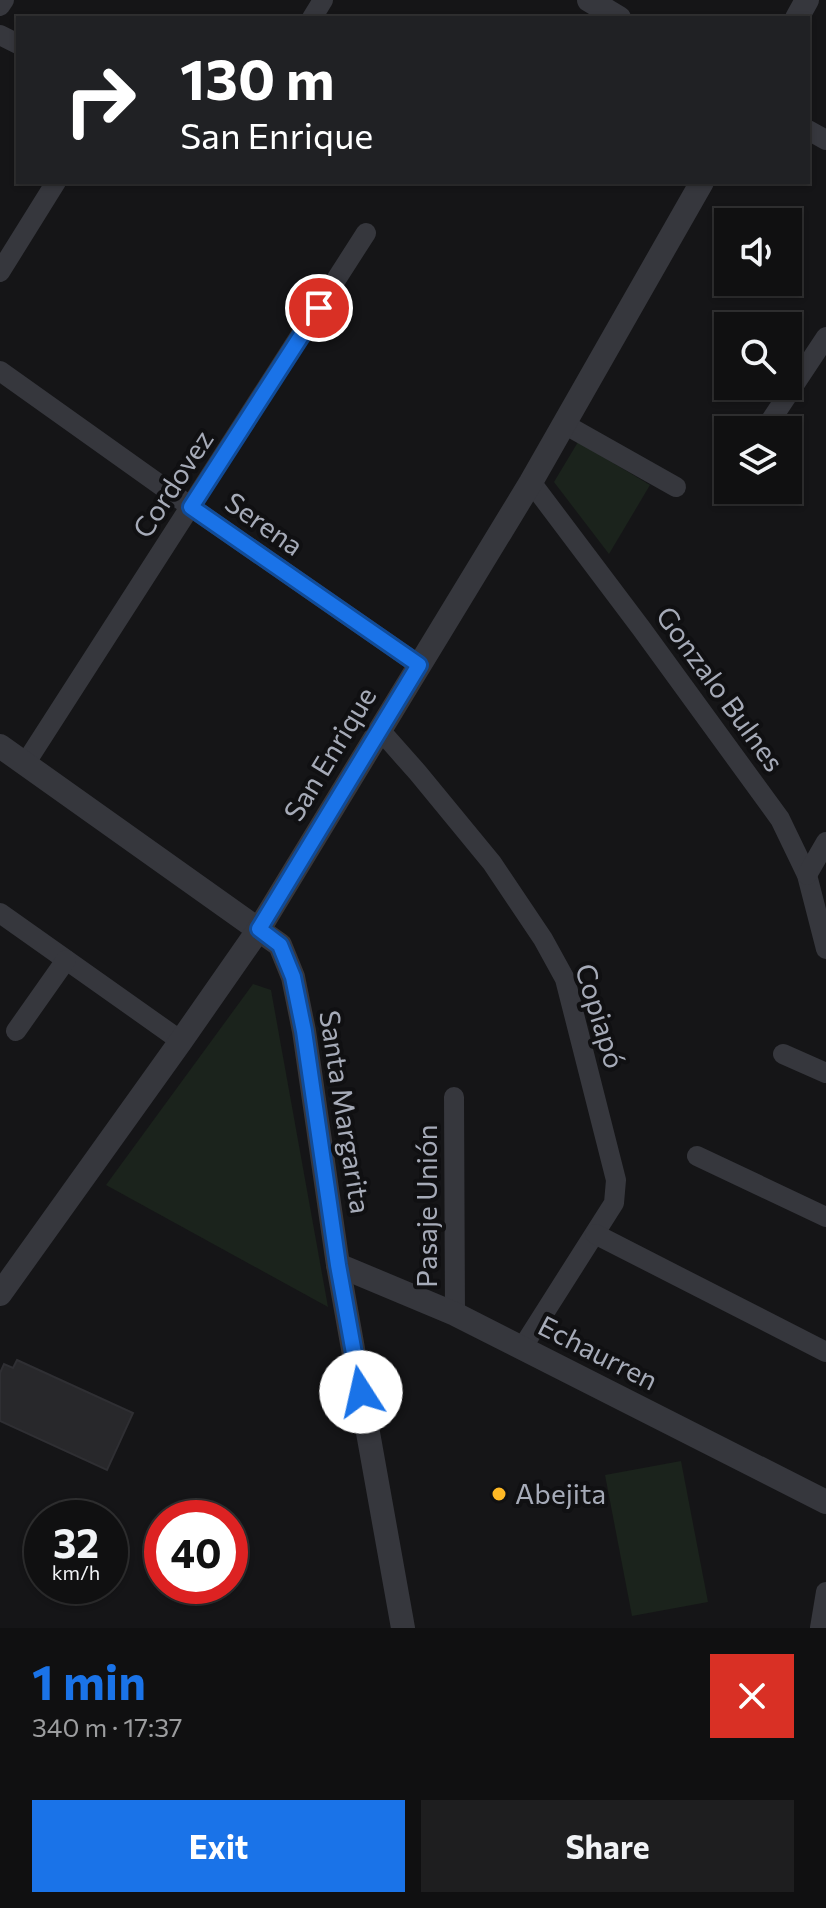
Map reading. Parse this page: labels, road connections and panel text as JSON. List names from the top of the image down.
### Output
{
  "streets": {
    "street": [
      "Cordovez",
      "Serena",
      "Gonzalo Bulnes",
      "San Enrique",
      "Copiapó",
      "Santa Margarita",
      "Pasaje Unión",
      "Echaurren"
    ]
  },
  "crossings": [
    ["Cordovez", "Serena"],
    ["Cordovez", "Santa Margarita"],
    ["Serena", "San Enrique"],
    ["Gonzalo Bulnes", "San Enrique"],
    ["San Enrique", "Copiapó"],
    ["San Enrique", "Santa Margarita"],
    ["Copiapó", "Echaurren"],
    ["Santa Margarita", "Echaurren"],
    ["Pasaje Unión", "Echaurren"]
  ],
  "places": ["Abejita"],
  "page": {
    "turn": ["130 m", "San Enrique"],
    "speed": "32 km/h",
    "limit": "40",
    "heading": ["1 min", "340 m · 17:37"],
    "buttons": ["Exit", "Share"]
  }
}
